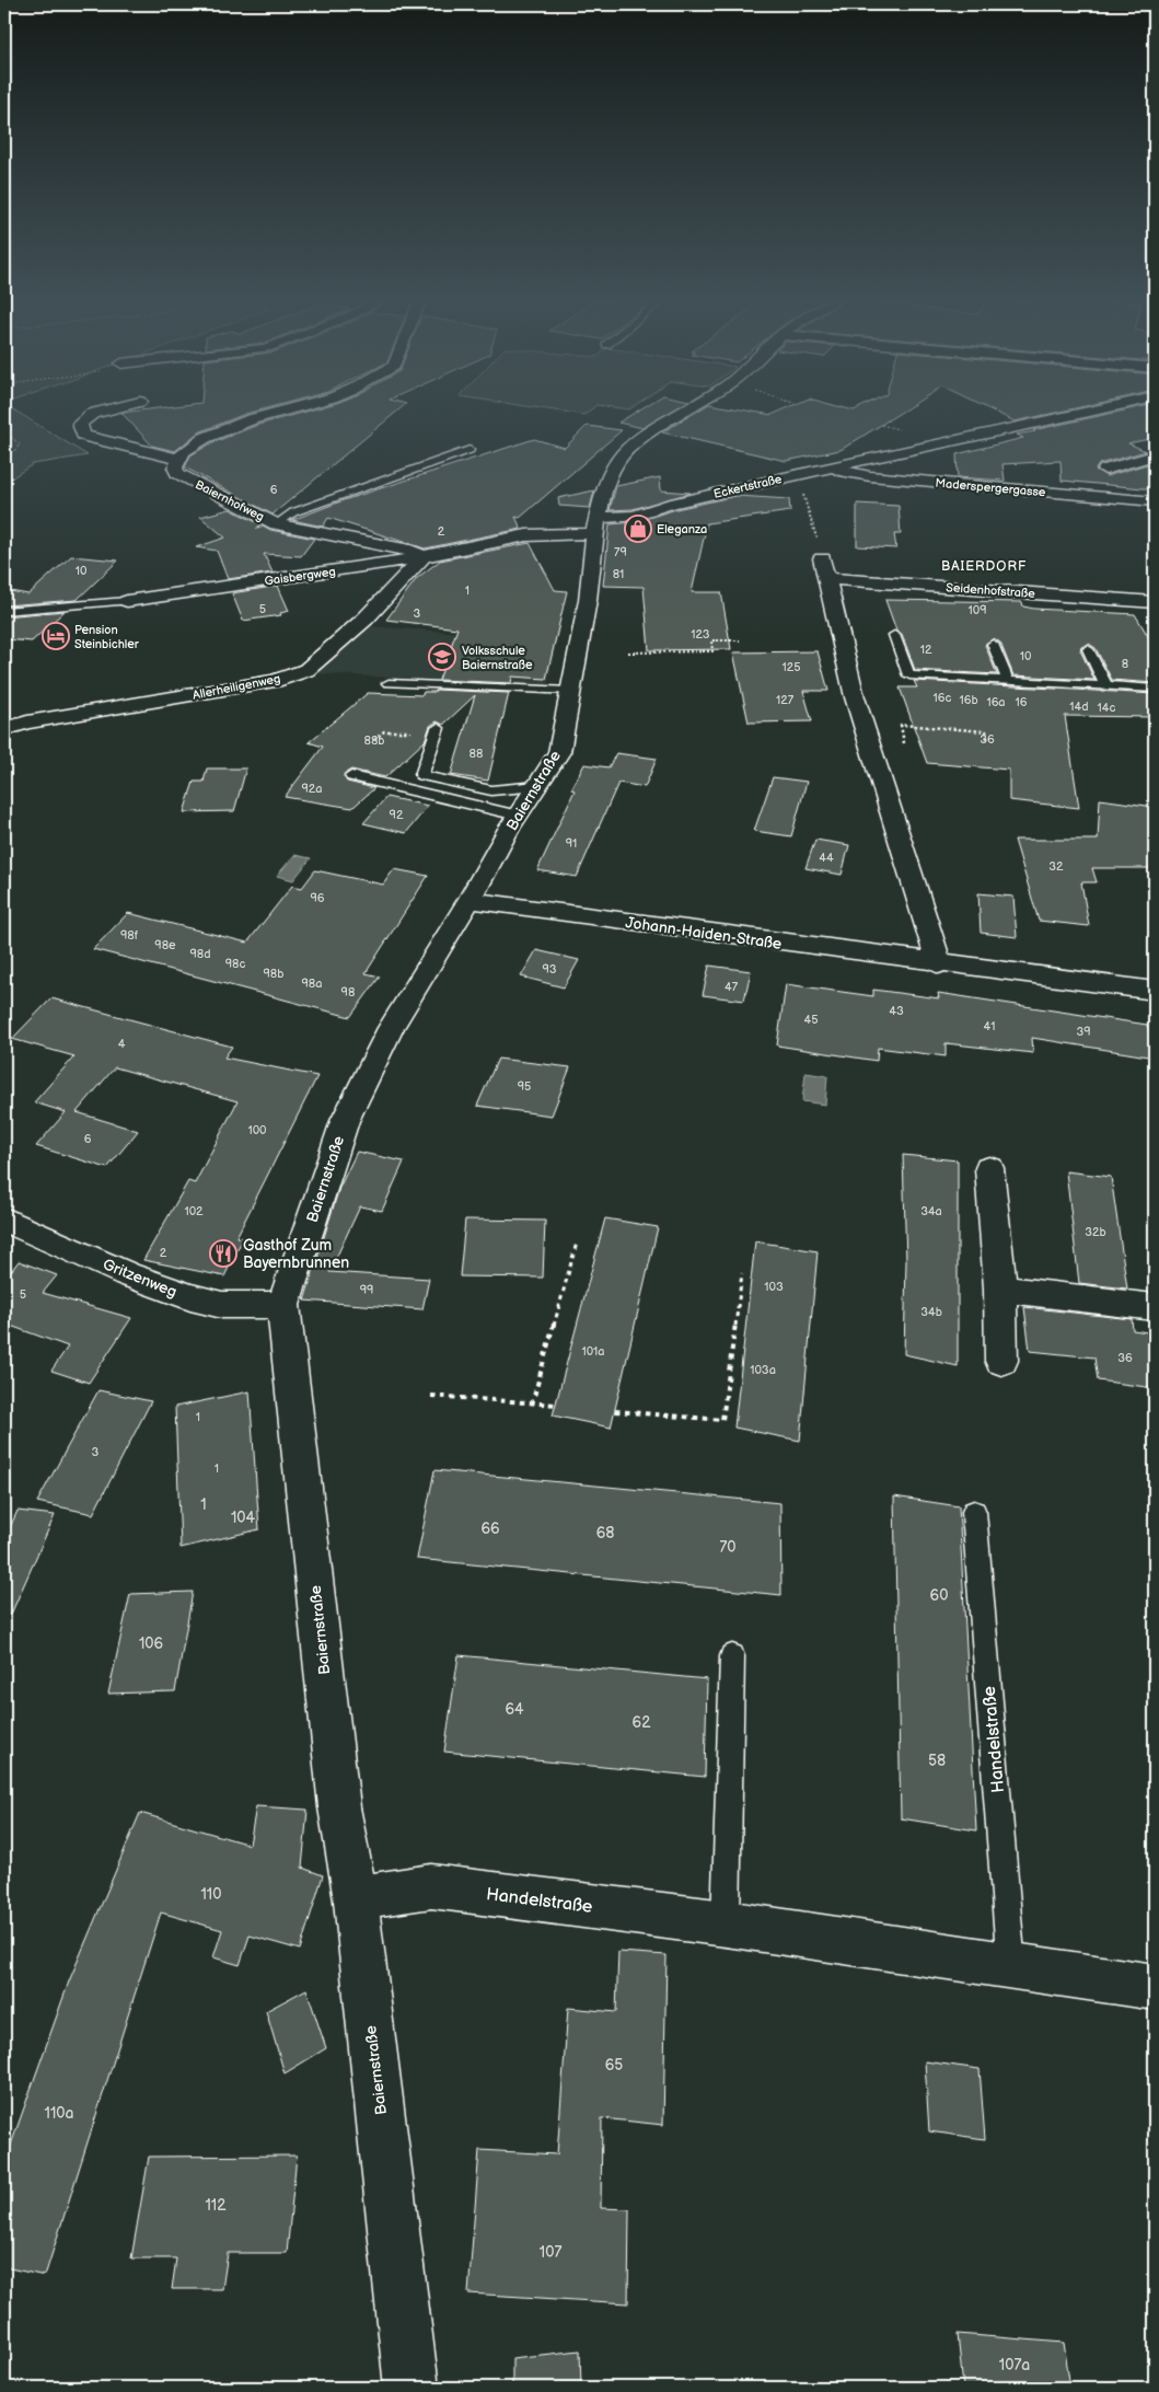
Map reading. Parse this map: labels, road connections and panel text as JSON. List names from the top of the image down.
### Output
{
  "streets": {
    "street": [
      "Eckertstraße",
      "Maderspergergasse",
      "Baiernhofweg",
      "Gaisbergweg",
      "Seidenhofstraße",
      "Allerheiligenweg",
      "Baiernstraße",
      "Johann-Haiden-Straße",
      "Gritzenweg",
      "Handelstraße"
    ]
  },
  "crossings": [
    ["Eckertstraße", "Maderspergergasse"],
    ["Eckertstraße", "Gaisbergweg"],
    ["Eckertstraße", "Baiernstraße"],
    ["Baiernhofweg", "Gaisbergweg"],
    ["Baiernhofweg", "Allerheiligenweg"],
    ["Gaisbergweg", "Allerheiligenweg"],
    ["Gaisbergweg", "Baiernstraße"],
    ["Baiernstraße", "Johann-Haiden-Straße"],
    ["Baiernstraße", "Gritzenweg"],
    ["Baiernstraße", "Handelstraße"]
  ],
  "districts": ["BAIERDORF"],
  "places": {
    "shop": ["Eleganza"],
    "hotel": ["Pension Steinbichler"],
    "school or university": ["Volksschule Baiernstraße"],
    "restaurant": ["Gasthof Zum Bayernbrunnen"]
  },
  "house_numbers": [
    "6",
    "2",
    "79",
    "10",
    "81",
    "1",
    "5",
    "109",
    "3",
    "123",
    "12",
    "10",
    "8",
    "125",
    "16c",
    "127",
    "16b",
    "16a",
    "16",
    "14d",
    "14c",
    "36",
    "88b",
    "88",
    "92a",
    "92",
    "91",
    "44",
    "32",
    "96",
    "98f",
    "98e",
    "98d",
    "98c",
    "93",
    "98b",
    "98a",
    "47",
    "98",
    "43",
    "45",
    "41",
    "39",
    "4",
    "95",
    "100",
    "6",
    "102",
    "34a",
    "32b",
    "2",
    "103",
    "99",
    "5",
    "34b",
    "101a",
    "36",
    "103a",
    "1",
    "3",
    "1",
    "1",
    "104",
    "66",
    "68",
    "70",
    "60",
    "106",
    "64",
    "62",
    "58",
    "110",
    "65",
    "110a",
    "112",
    "107",
    "107a"
  ]
}
